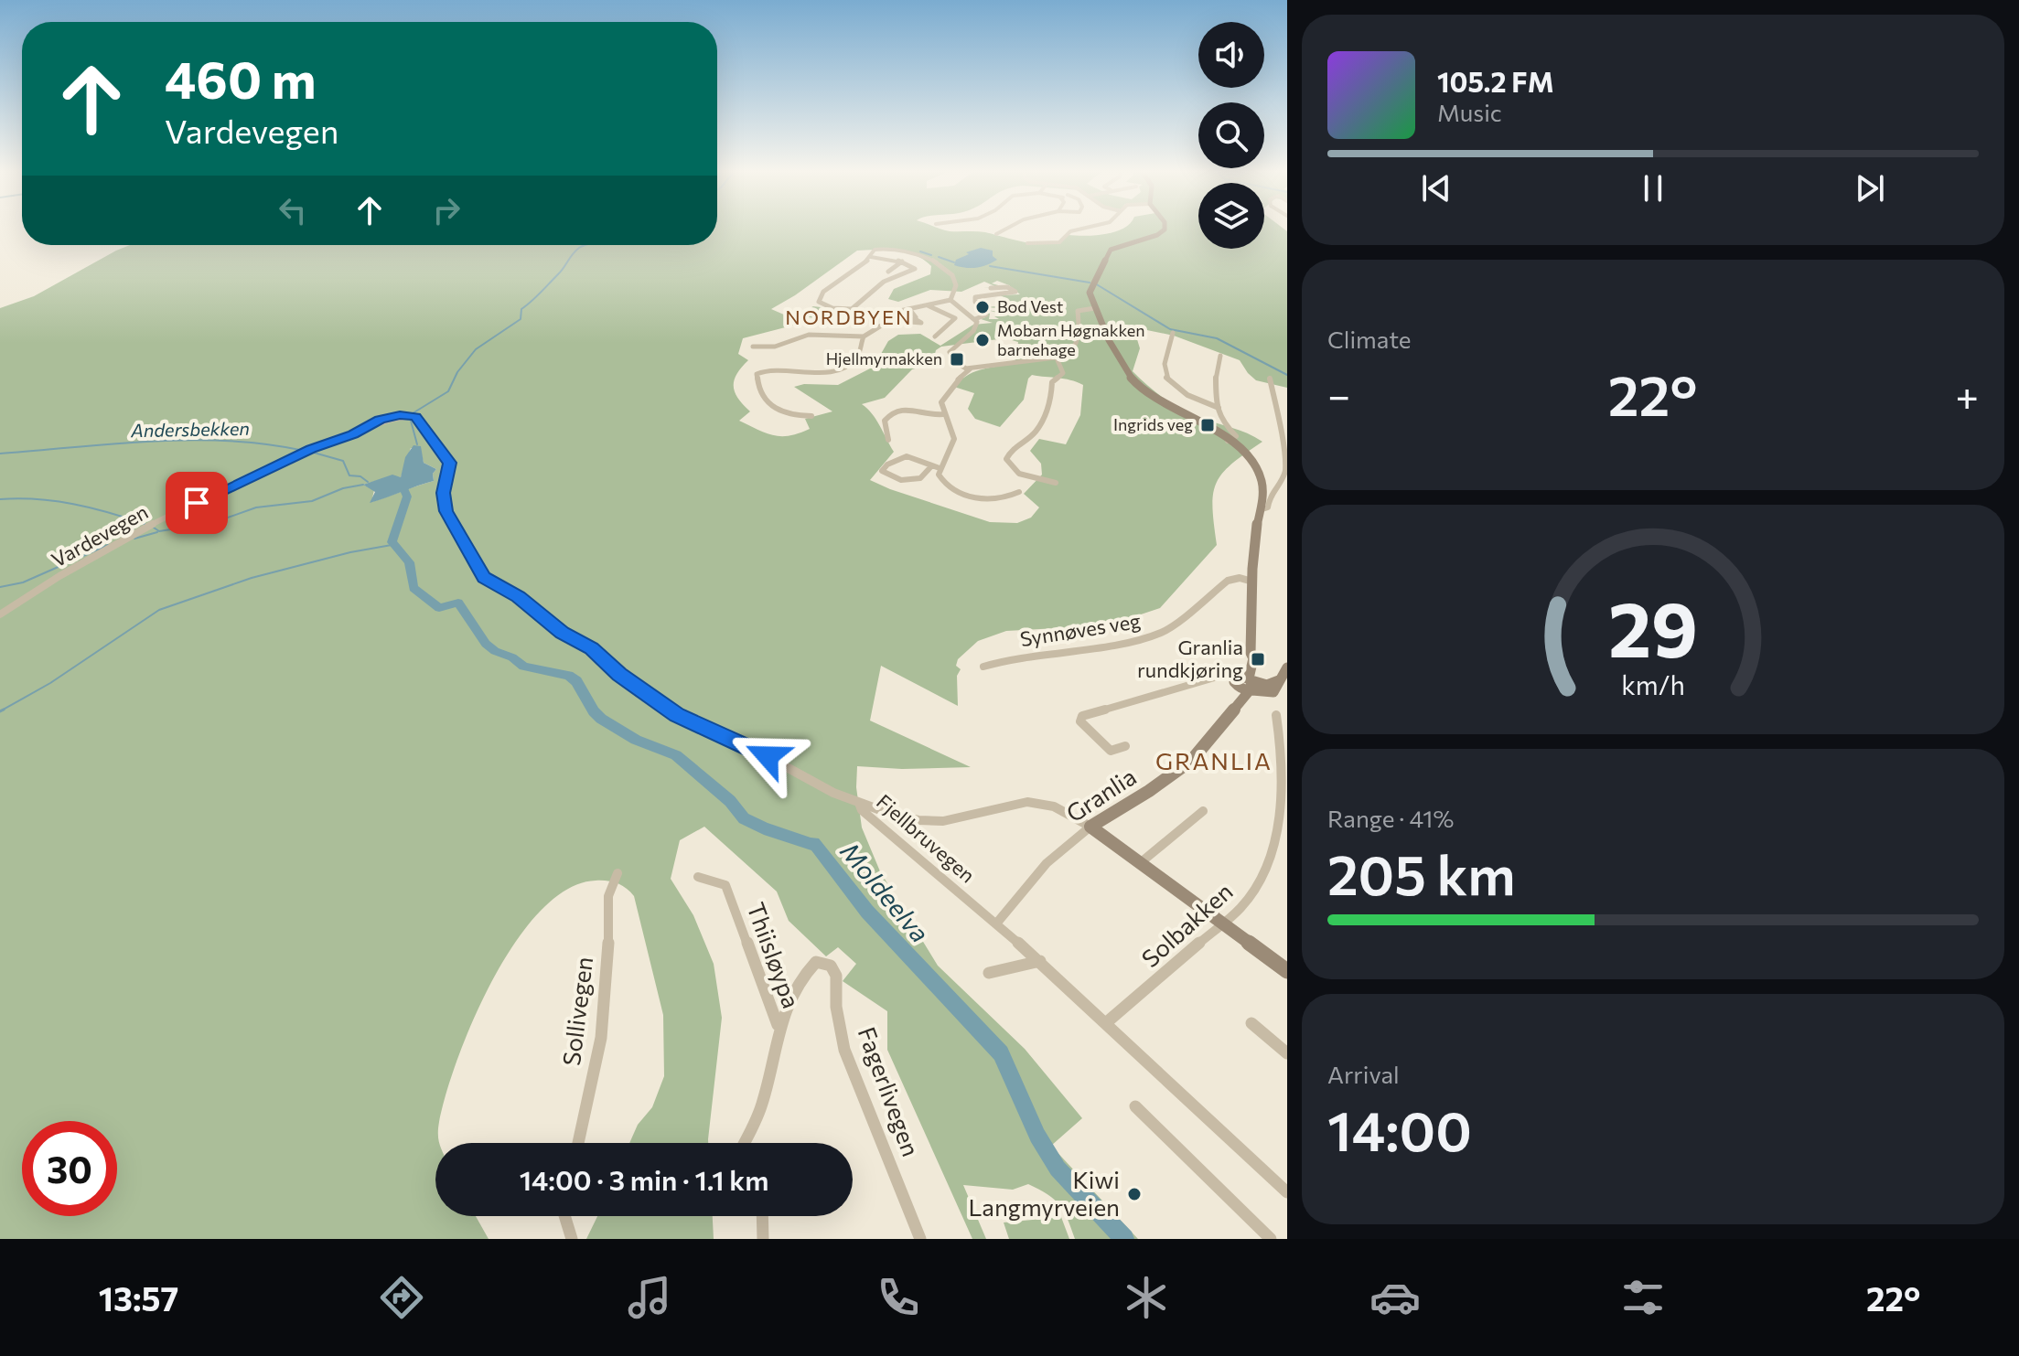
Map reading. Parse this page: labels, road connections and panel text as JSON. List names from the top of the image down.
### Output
{
  "streets": {
    "street": [
      "Vardevegen",
      "Synnøves veg",
      "Granlia",
      "Fjellbruvegen",
      "Solbakken",
      "Thiisløypa",
      "Sollivegen",
      "Fagerlivegen"
    ]
  },
  "crossings": [
    ["Vardevegen", "Fjellbruvegen"],
    ["Granlia", "Fjellbruvegen"],
    ["Fjellbruvegen", "Solbakken"],
    ["Thiisløypa", "Fagerlivegen"]
  ],
  "districts": ["NORDBYEN", "GRANLIA"],
  "water": ["Andersbekken", "Moldeelva"],
  "places": {
    "other": ["Bod Vest", "Mobarn Høgnakken barnehage", "Kiwi Langmyrveien"],
    "transit": ["Hjellmyrnakken", "Ingrids veg", "Granlia rundkjøring"]
  },
  "page": {
    "turn": ["460 m", "Vardevegen"],
    "song": ["105.2 FM", "Music"],
    "tile": [
      "Climate",
      ["Range · 41%", "205 km"],
      ["Arrival", "14:00"]
    ],
    "heat": ["−", "22°", "+"],
    "limit": "30",
    "trip": "14:00 · 3 min · 1.1 km",
    "tabs": ["13:57", "22°"],
    "gauge": ["29", "km/h"]
  }
}
